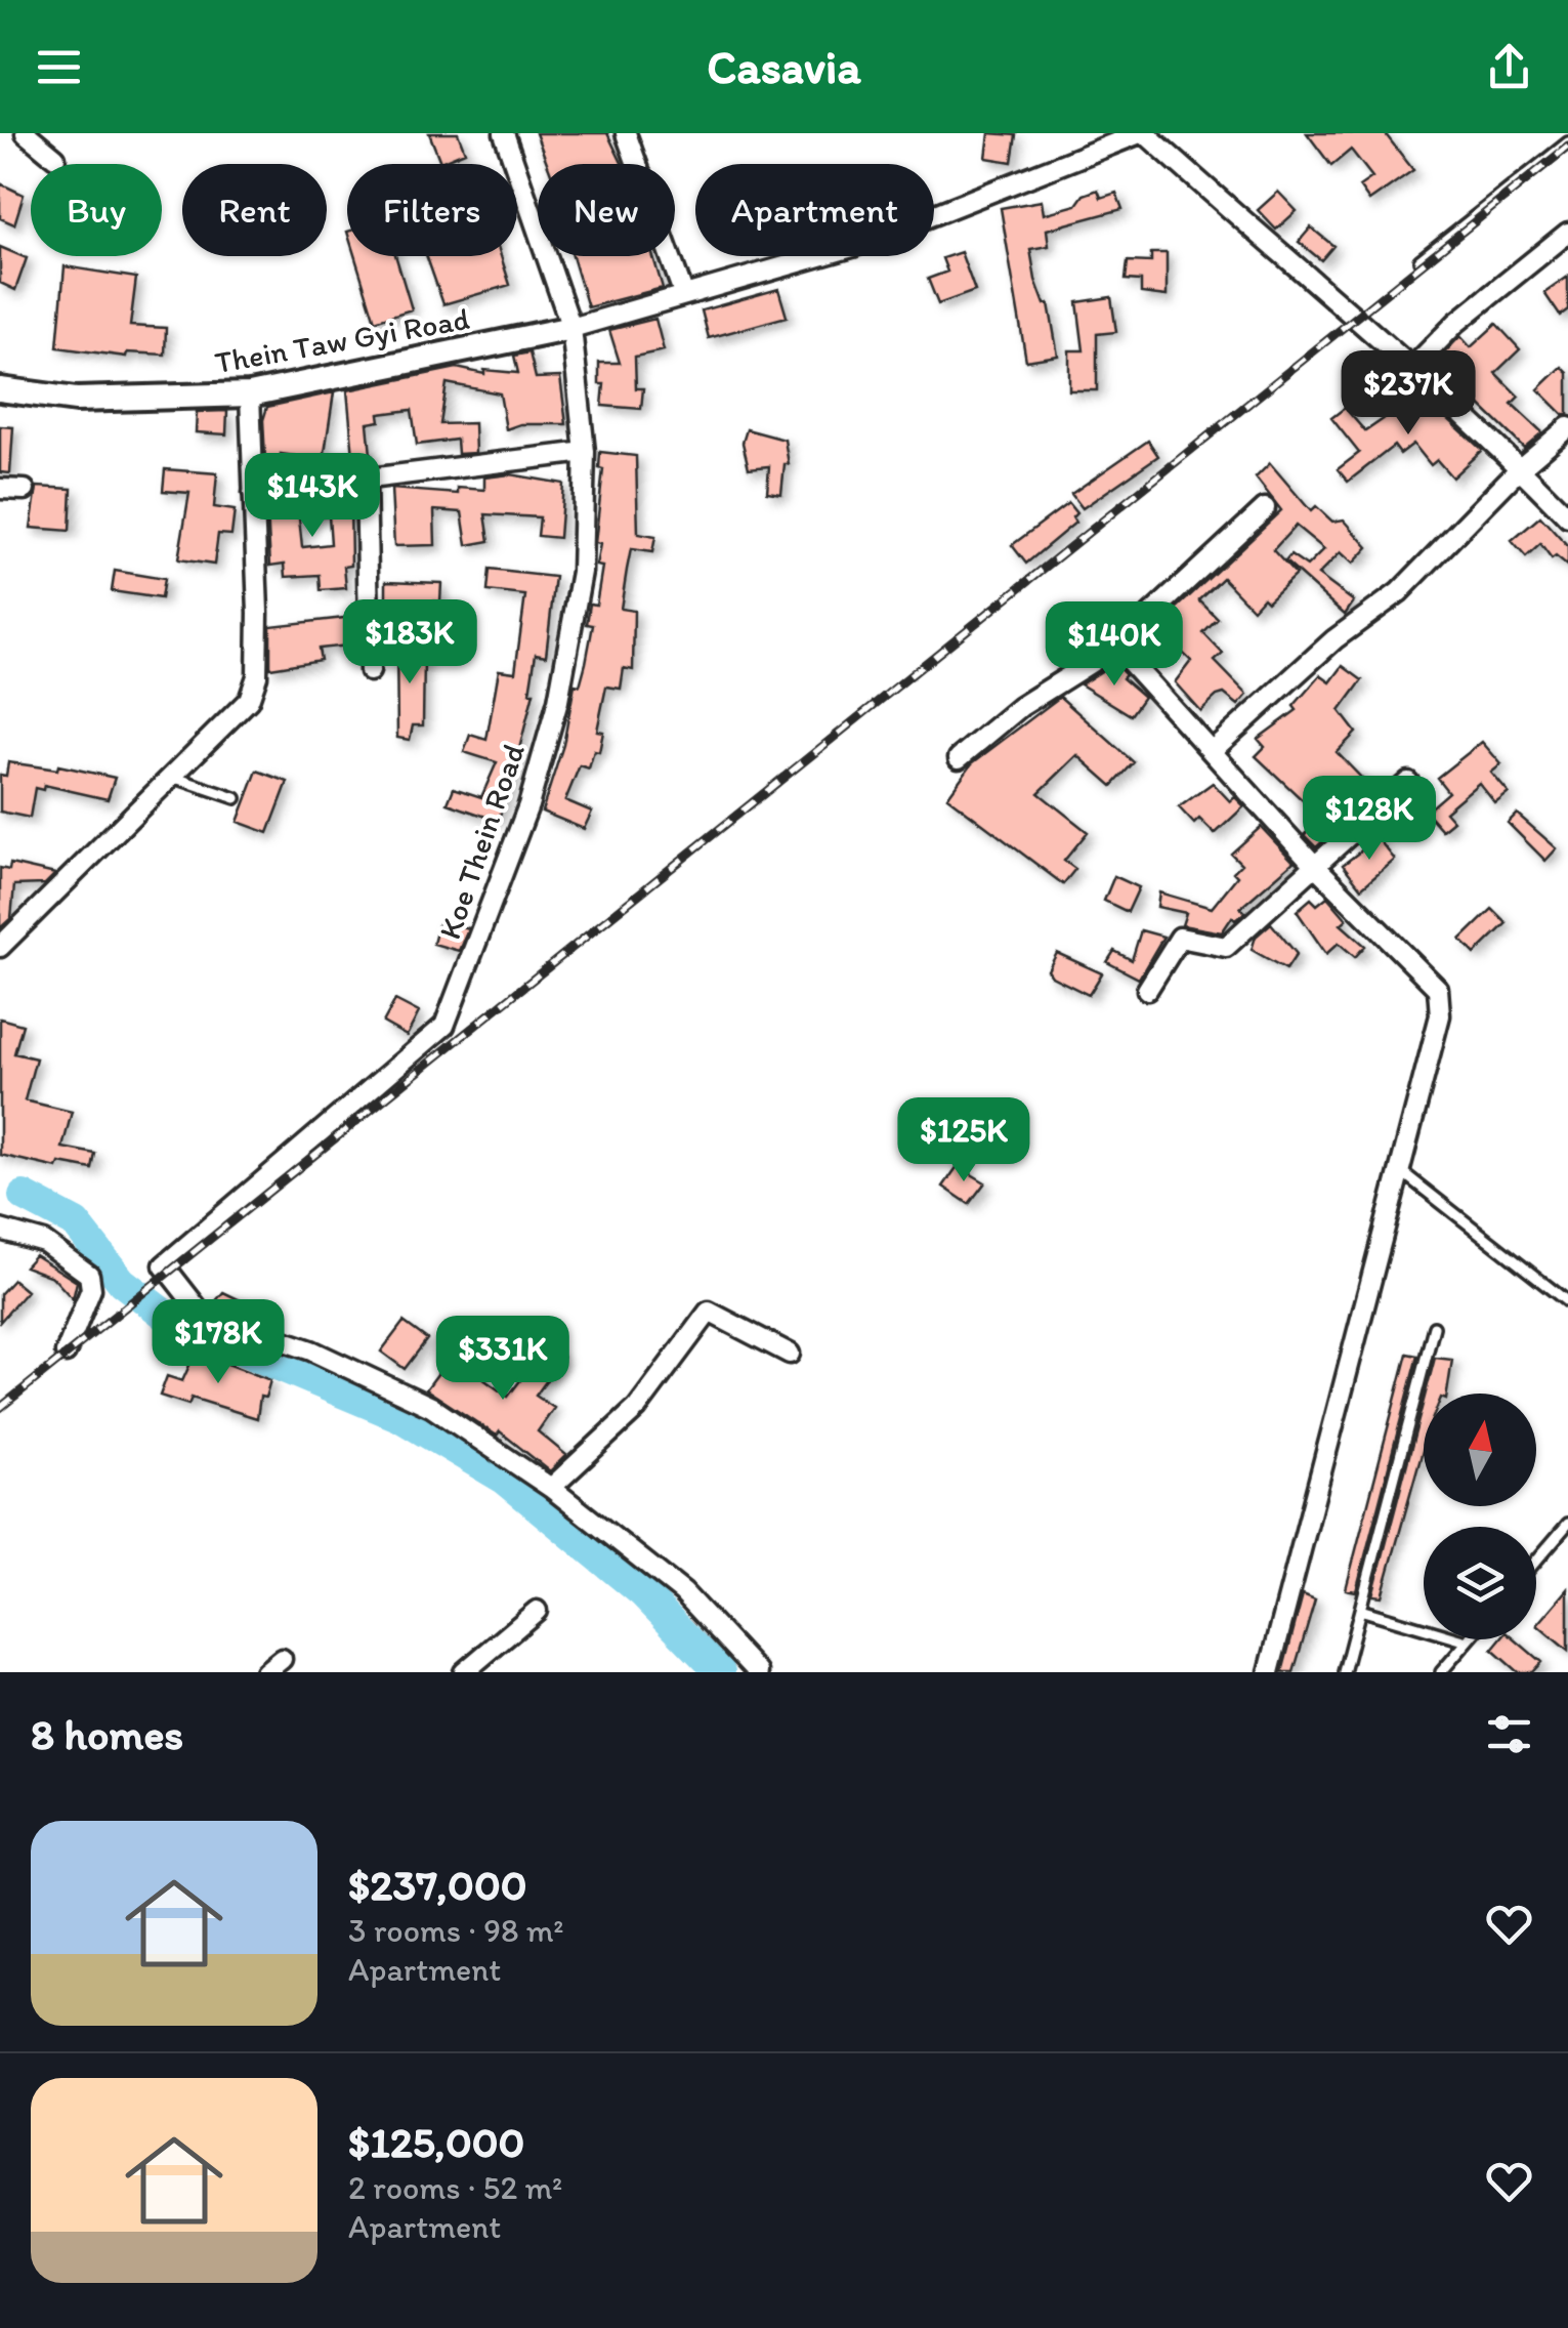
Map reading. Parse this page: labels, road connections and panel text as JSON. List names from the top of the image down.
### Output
{
  "streets": {
    "street": ["Thein Taw Gyi Road", "Koe Thein Road"]
  },
  "crossings": [
    ["Thein Taw Gyi Road", "Koe Thein Road"]
  ],
  "north": "top",
  "page": {
    "header": "Casavia",
    "chip": [
      "Buy",
      "Rent",
      "Filters",
      "New",
      "Apartment"
    ],
    "price": [
      "$237K",
      "$143K",
      "$183K",
      "$140K",
      "$128K",
      "$125K",
      "$178K",
      "$331K"
    ],
    "heading": "8 homes",
    "list": [
      {
        "name": "$237,000",
        "note": "3 rooms · 98 m² · Apartment"
      },
      {
        "name": "$125,000",
        "note": "2 rooms · 52 m² · Apartment"
      }
    ]
  }
}
